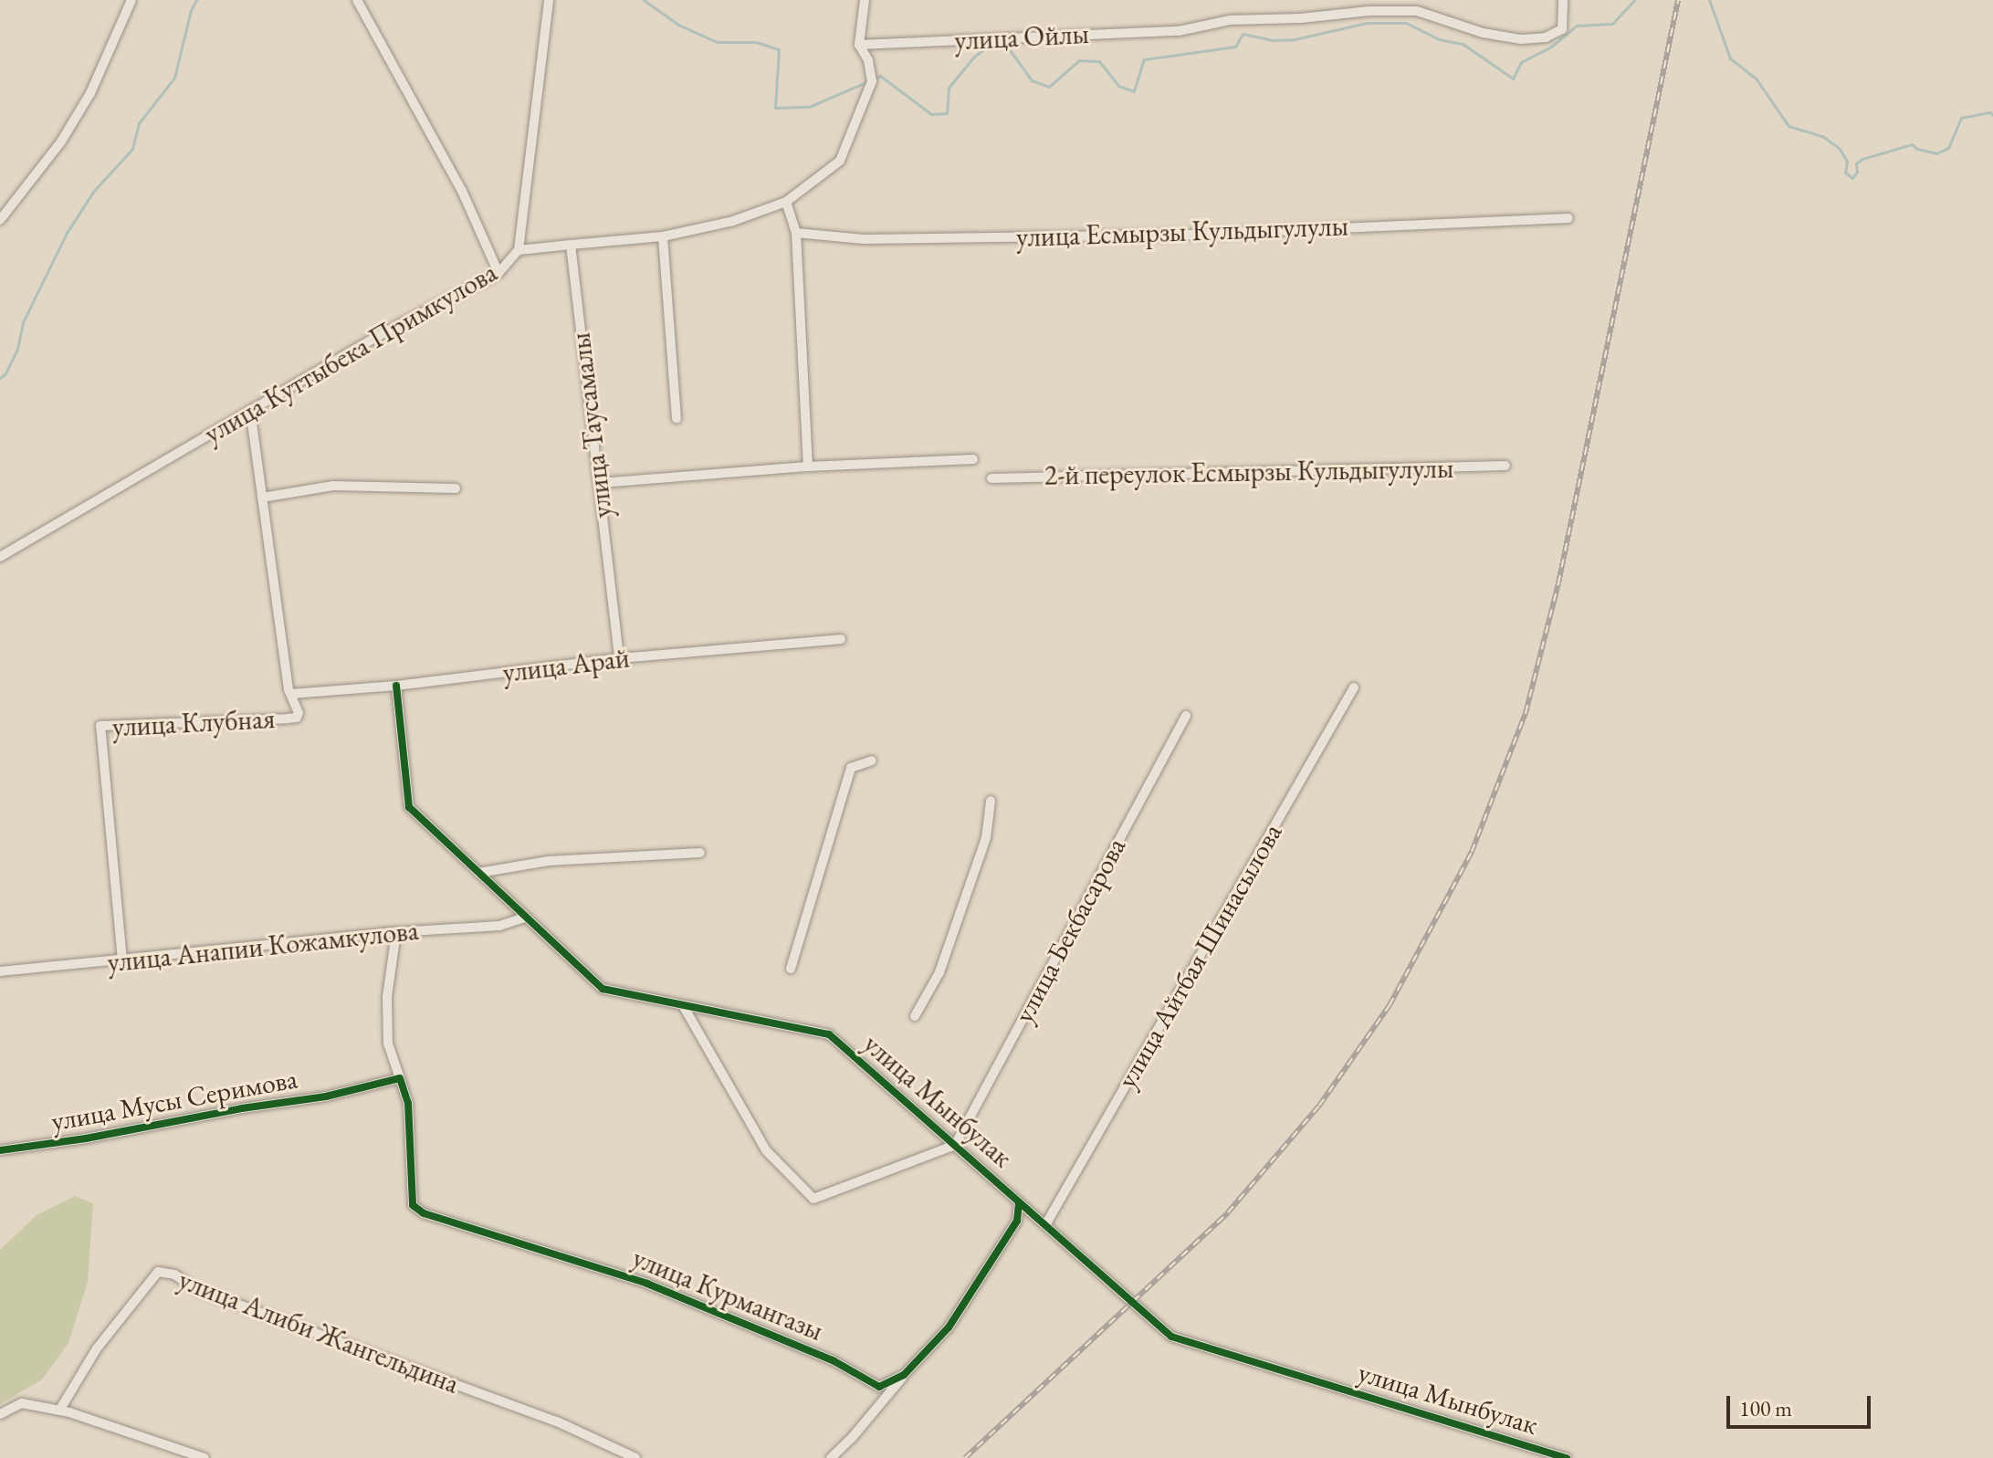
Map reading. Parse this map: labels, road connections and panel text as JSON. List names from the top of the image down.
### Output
{
  "streets": {
    "street": [
      "улица Ойлы",
      "улица Есмырзы Кульдыгулулы",
      "улица Куттыбека Примкулова",
      "улица Таусамалы",
      "2-й переулок Есмырзы Кульдыгулулы",
      "улица Арай",
      "улица Клубная",
      "улица Бекбасарова",
      "улица Анапии Кожамкулова",
      "улица Айтбая Шинасылова",
      "улица Мусы Серимова",
      "улица Мынбулак",
      "улица Курмангазы",
      "улица Алиби Жангельдина"
    ]
  },
  "crossings": [
    ["улица Куттыбека Примкулова", "улица Клубная"],
    ["улица Таусамалы", "улица Арай"],
    ["улица Арай", "улица Клубная"],
    ["улица Арай", "улица Мынбулак"],
    ["улица Клубная", "улица Анапии Кожамкулова"],
    ["улица Бекбасарова", "улица Мынбулак"],
    ["улица Анапии Кожамкулова", "улица Мынбулак"],
    ["улица Айтбая Шинасылова", "улица Мынбулак"],
    ["улица Мусы Серимова", "улица Курмангазы"]
  ],
  "scale_bar": "100 m"
}
